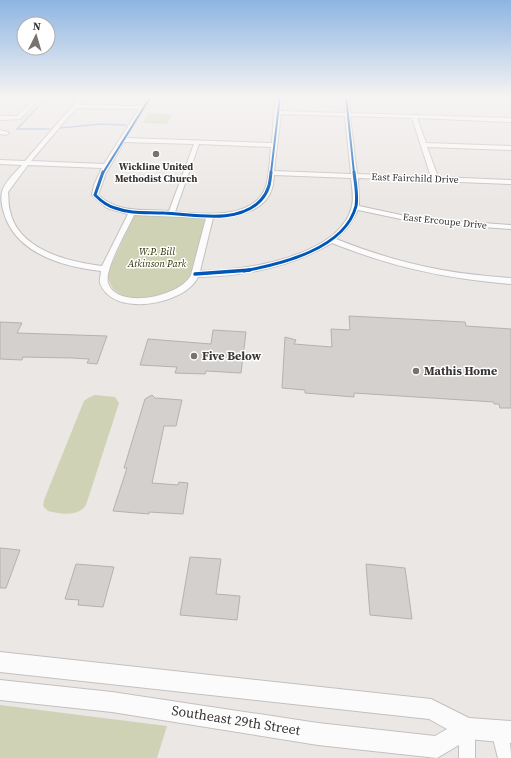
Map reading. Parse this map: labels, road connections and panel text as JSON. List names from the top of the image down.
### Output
{
  "streets": {
    "main road": ["Southeast 29th Street"],
    "street": ["East Fairchild Drive", "East Ercoupe Drive"]
  },
  "parks": ["W.P. Bill Atkinson Park"],
  "places": ["Wickline United Methodist Church", "Five Below", "Mathis Home"],
  "north": "top"
}
